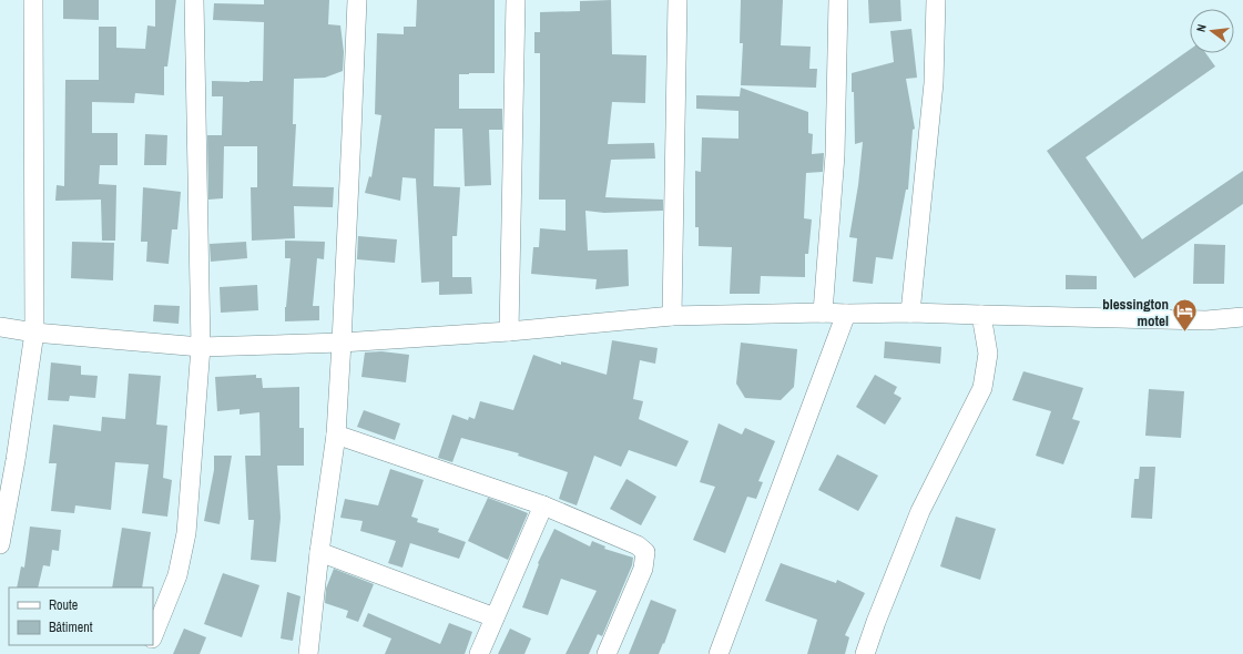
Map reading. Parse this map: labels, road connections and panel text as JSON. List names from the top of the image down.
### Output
{
  "places": {
    "hotel": ["blessington motel"]
  },
  "legend": ["Route", "Bâtiment"],
  "north": "left"
}
